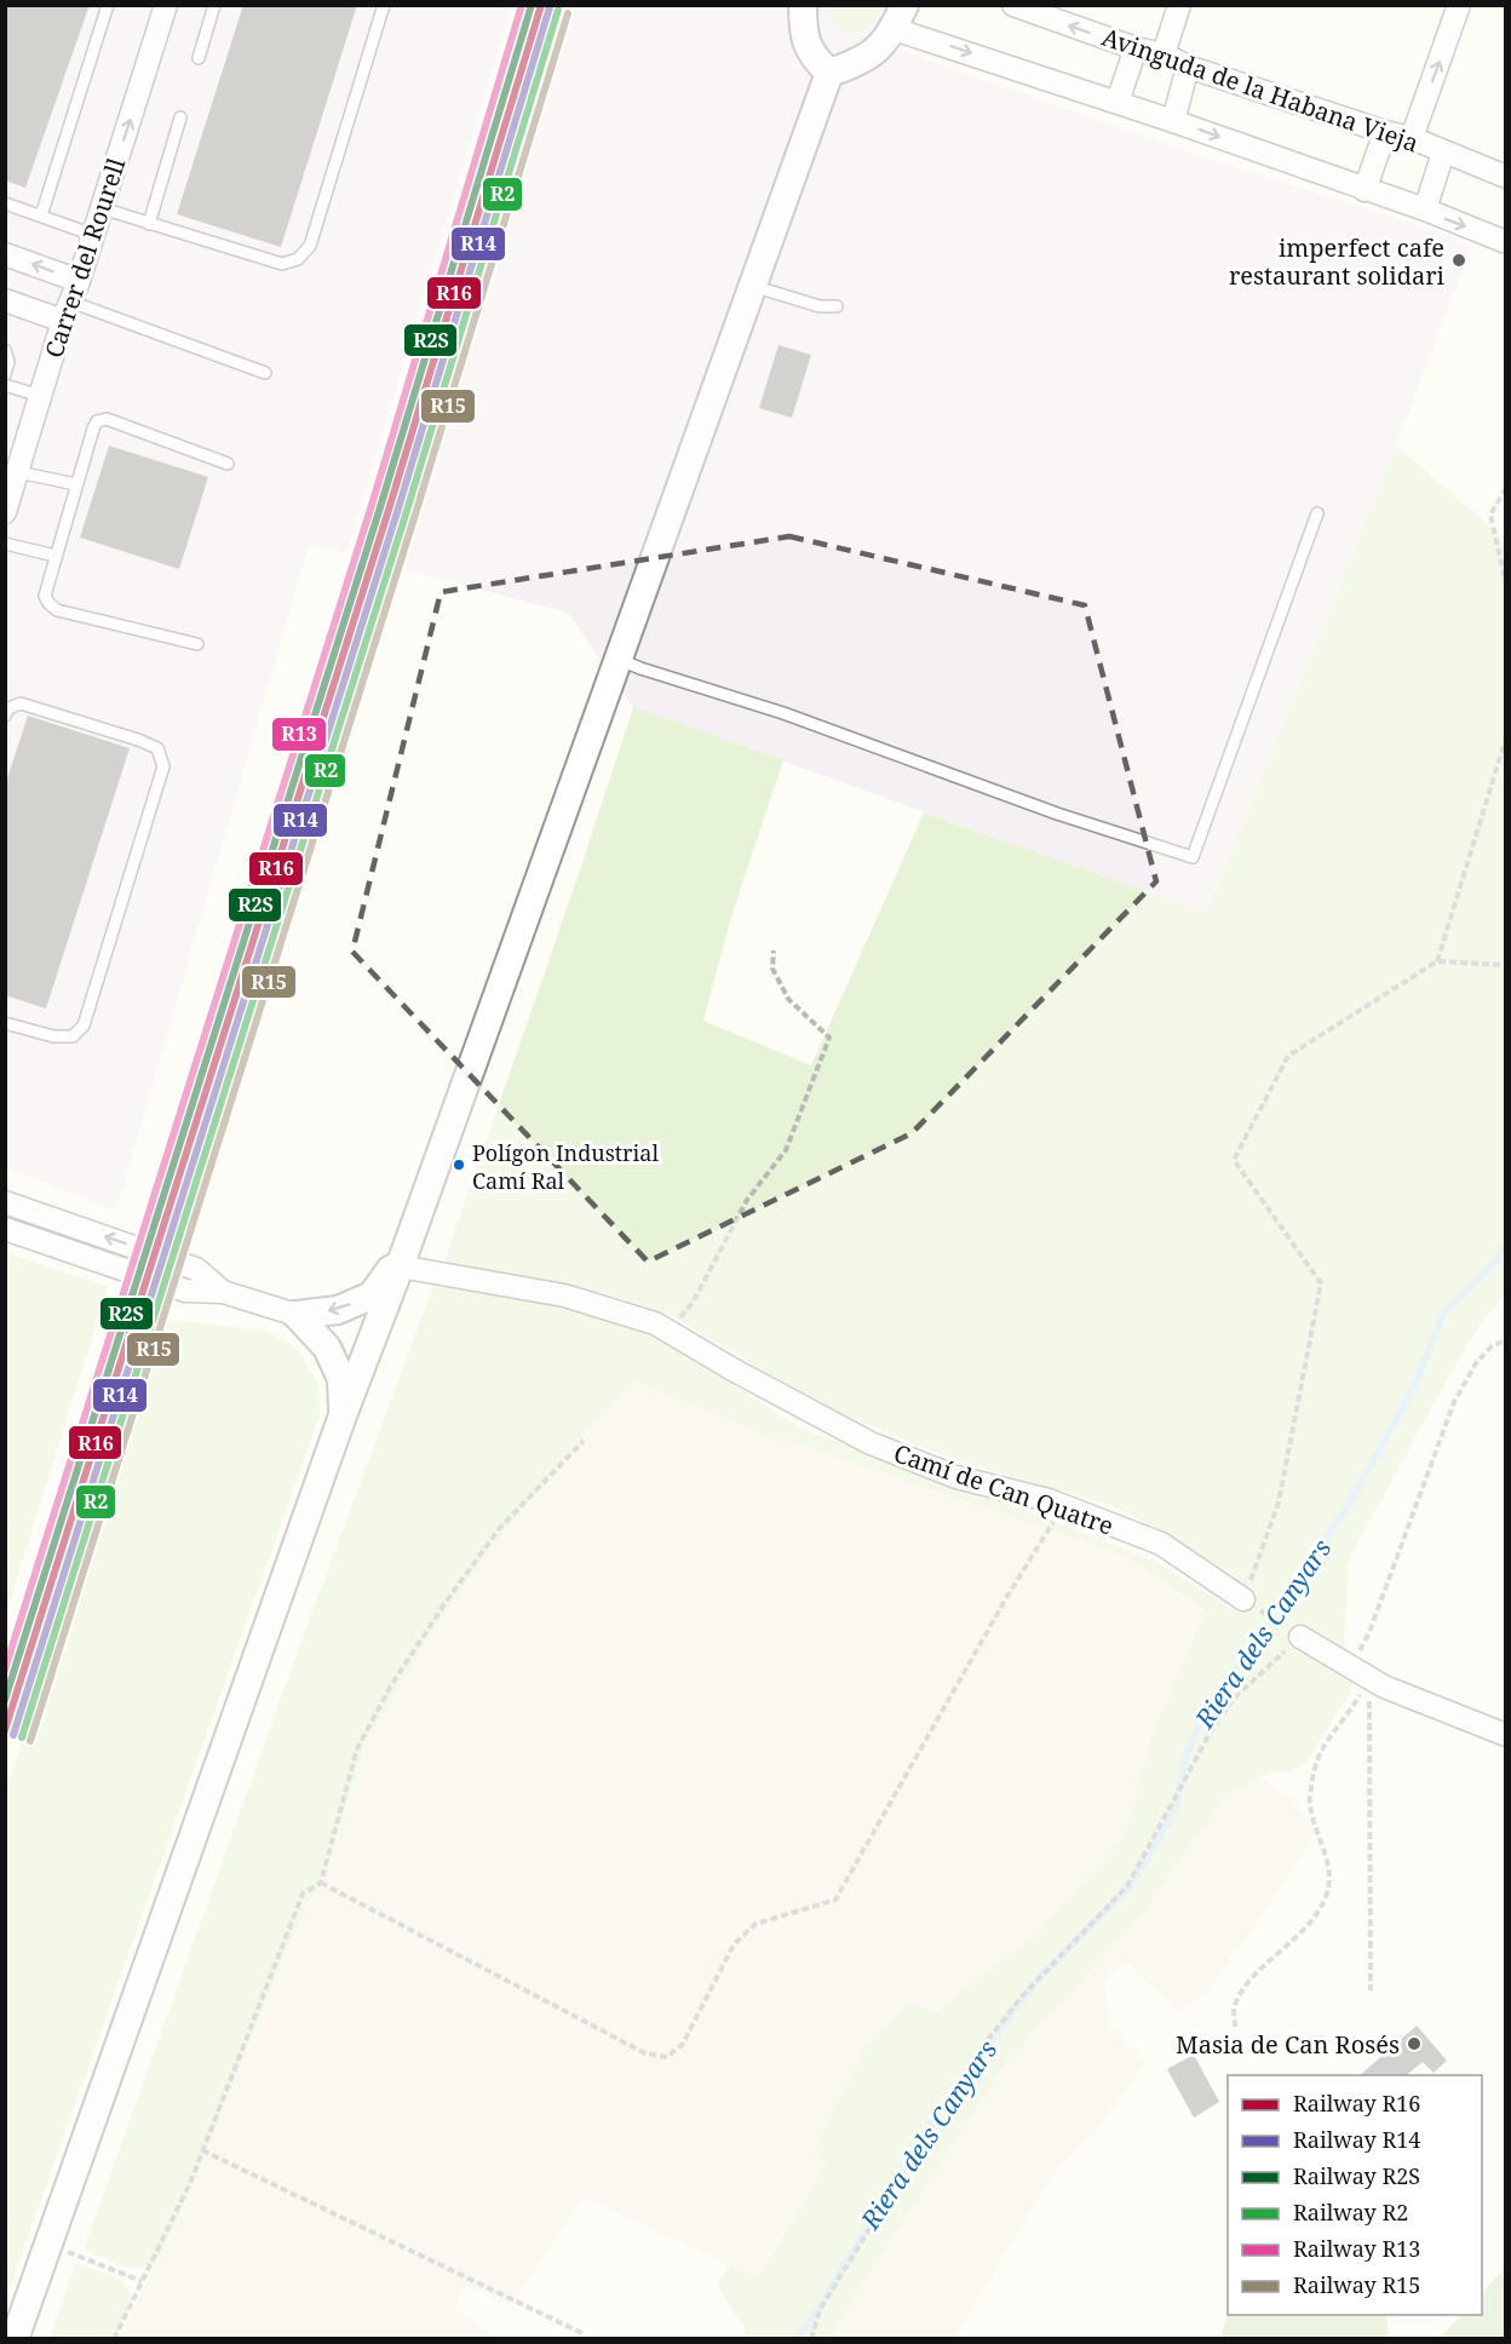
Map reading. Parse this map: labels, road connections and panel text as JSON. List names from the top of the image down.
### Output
{
  "streets": {
    "street": ["Avinguda de la Habana Vieja", "Carrer del Rourell", "Camí de Can Quatre"]
  },
  "one_way": ["Carrer del Rourell"],
  "water": ["Riera dels Canyars"],
  "places": ["imperfect cafe restaurant solidari", "Polígon Industrial Camí Ral", "Masia de Can Rosés"],
  "lines": [
    "rail line R16",
    "rail line R2S",
    "rail line R13",
    "rail line R14",
    "rail line R2",
    "rail line R15"
  ],
  "legend": [
    "Railway R16",
    "Railway R14",
    "Railway R2S",
    "Railway R2",
    "Railway R13",
    "Railway R15"
  ]
}
